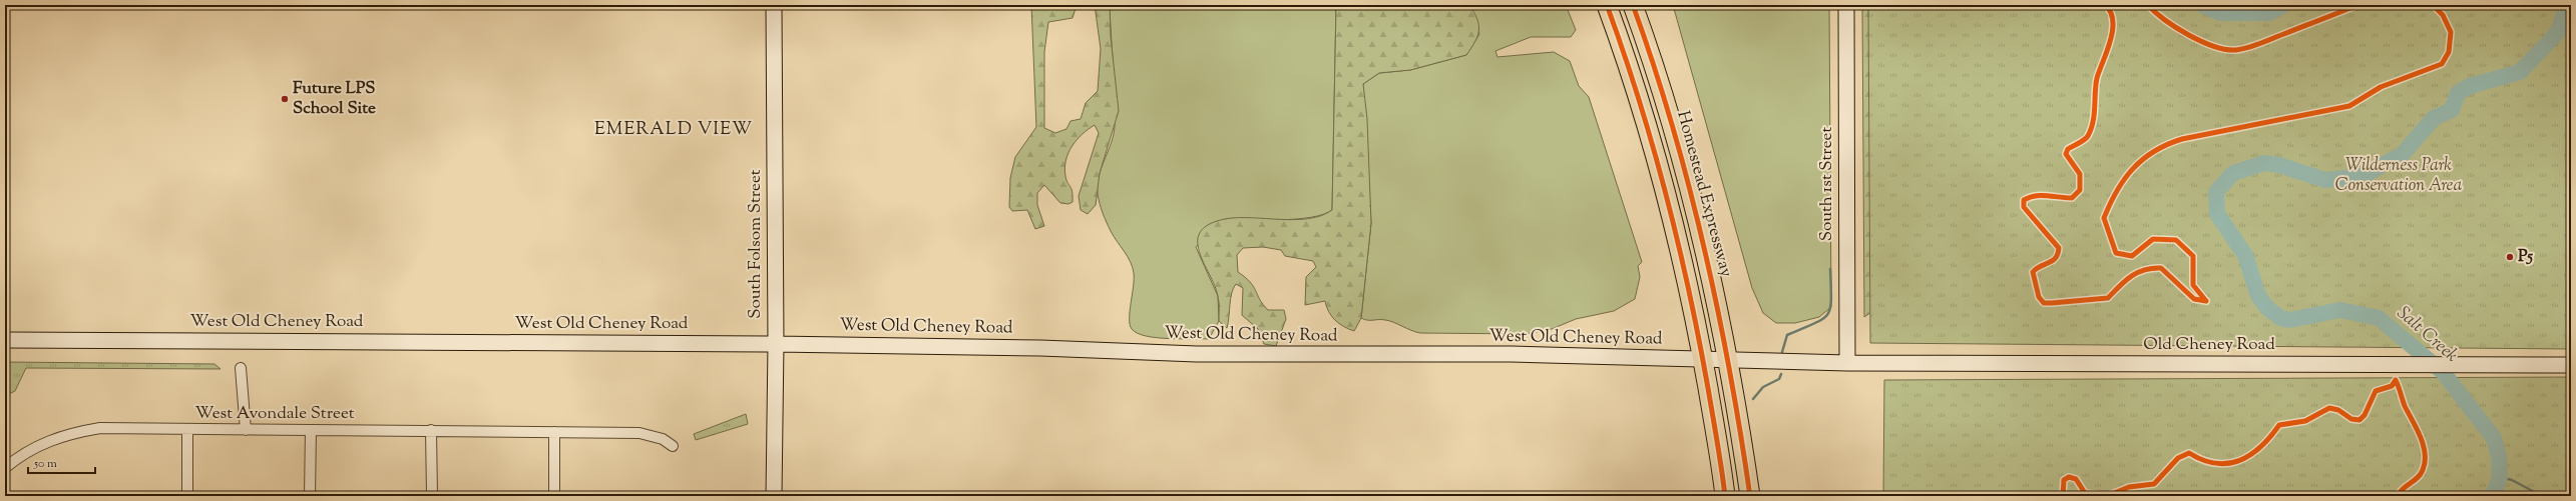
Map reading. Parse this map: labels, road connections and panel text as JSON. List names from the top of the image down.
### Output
{
  "streets": {
    "highway": ["Homestead Expressway"],
    "street": [
      "South 1st Street",
      "South Folsom Street",
      "West Old Cheney Road",
      "Old Cheney Road",
      "West Avondale Street"
    ]
  },
  "crossings": [
    ["South 1st Street", "West Old Cheney Road"],
    ["South 1st Street", "Old Cheney Road"],
    ["Homestead Expressway", "West Old Cheney Road"],
    ["South Folsom Street", "West Old Cheney Road"],
    ["West Old Cheney Road", "Old Cheney Road"]
  ],
  "districts": ["EMERALD VIEW"],
  "water": ["Salt Creek"],
  "parks": ["Wilderness Park Conservation Area"],
  "places": ["Future LPS School Site", "P5"],
  "scale_bar": "50 m"
}
